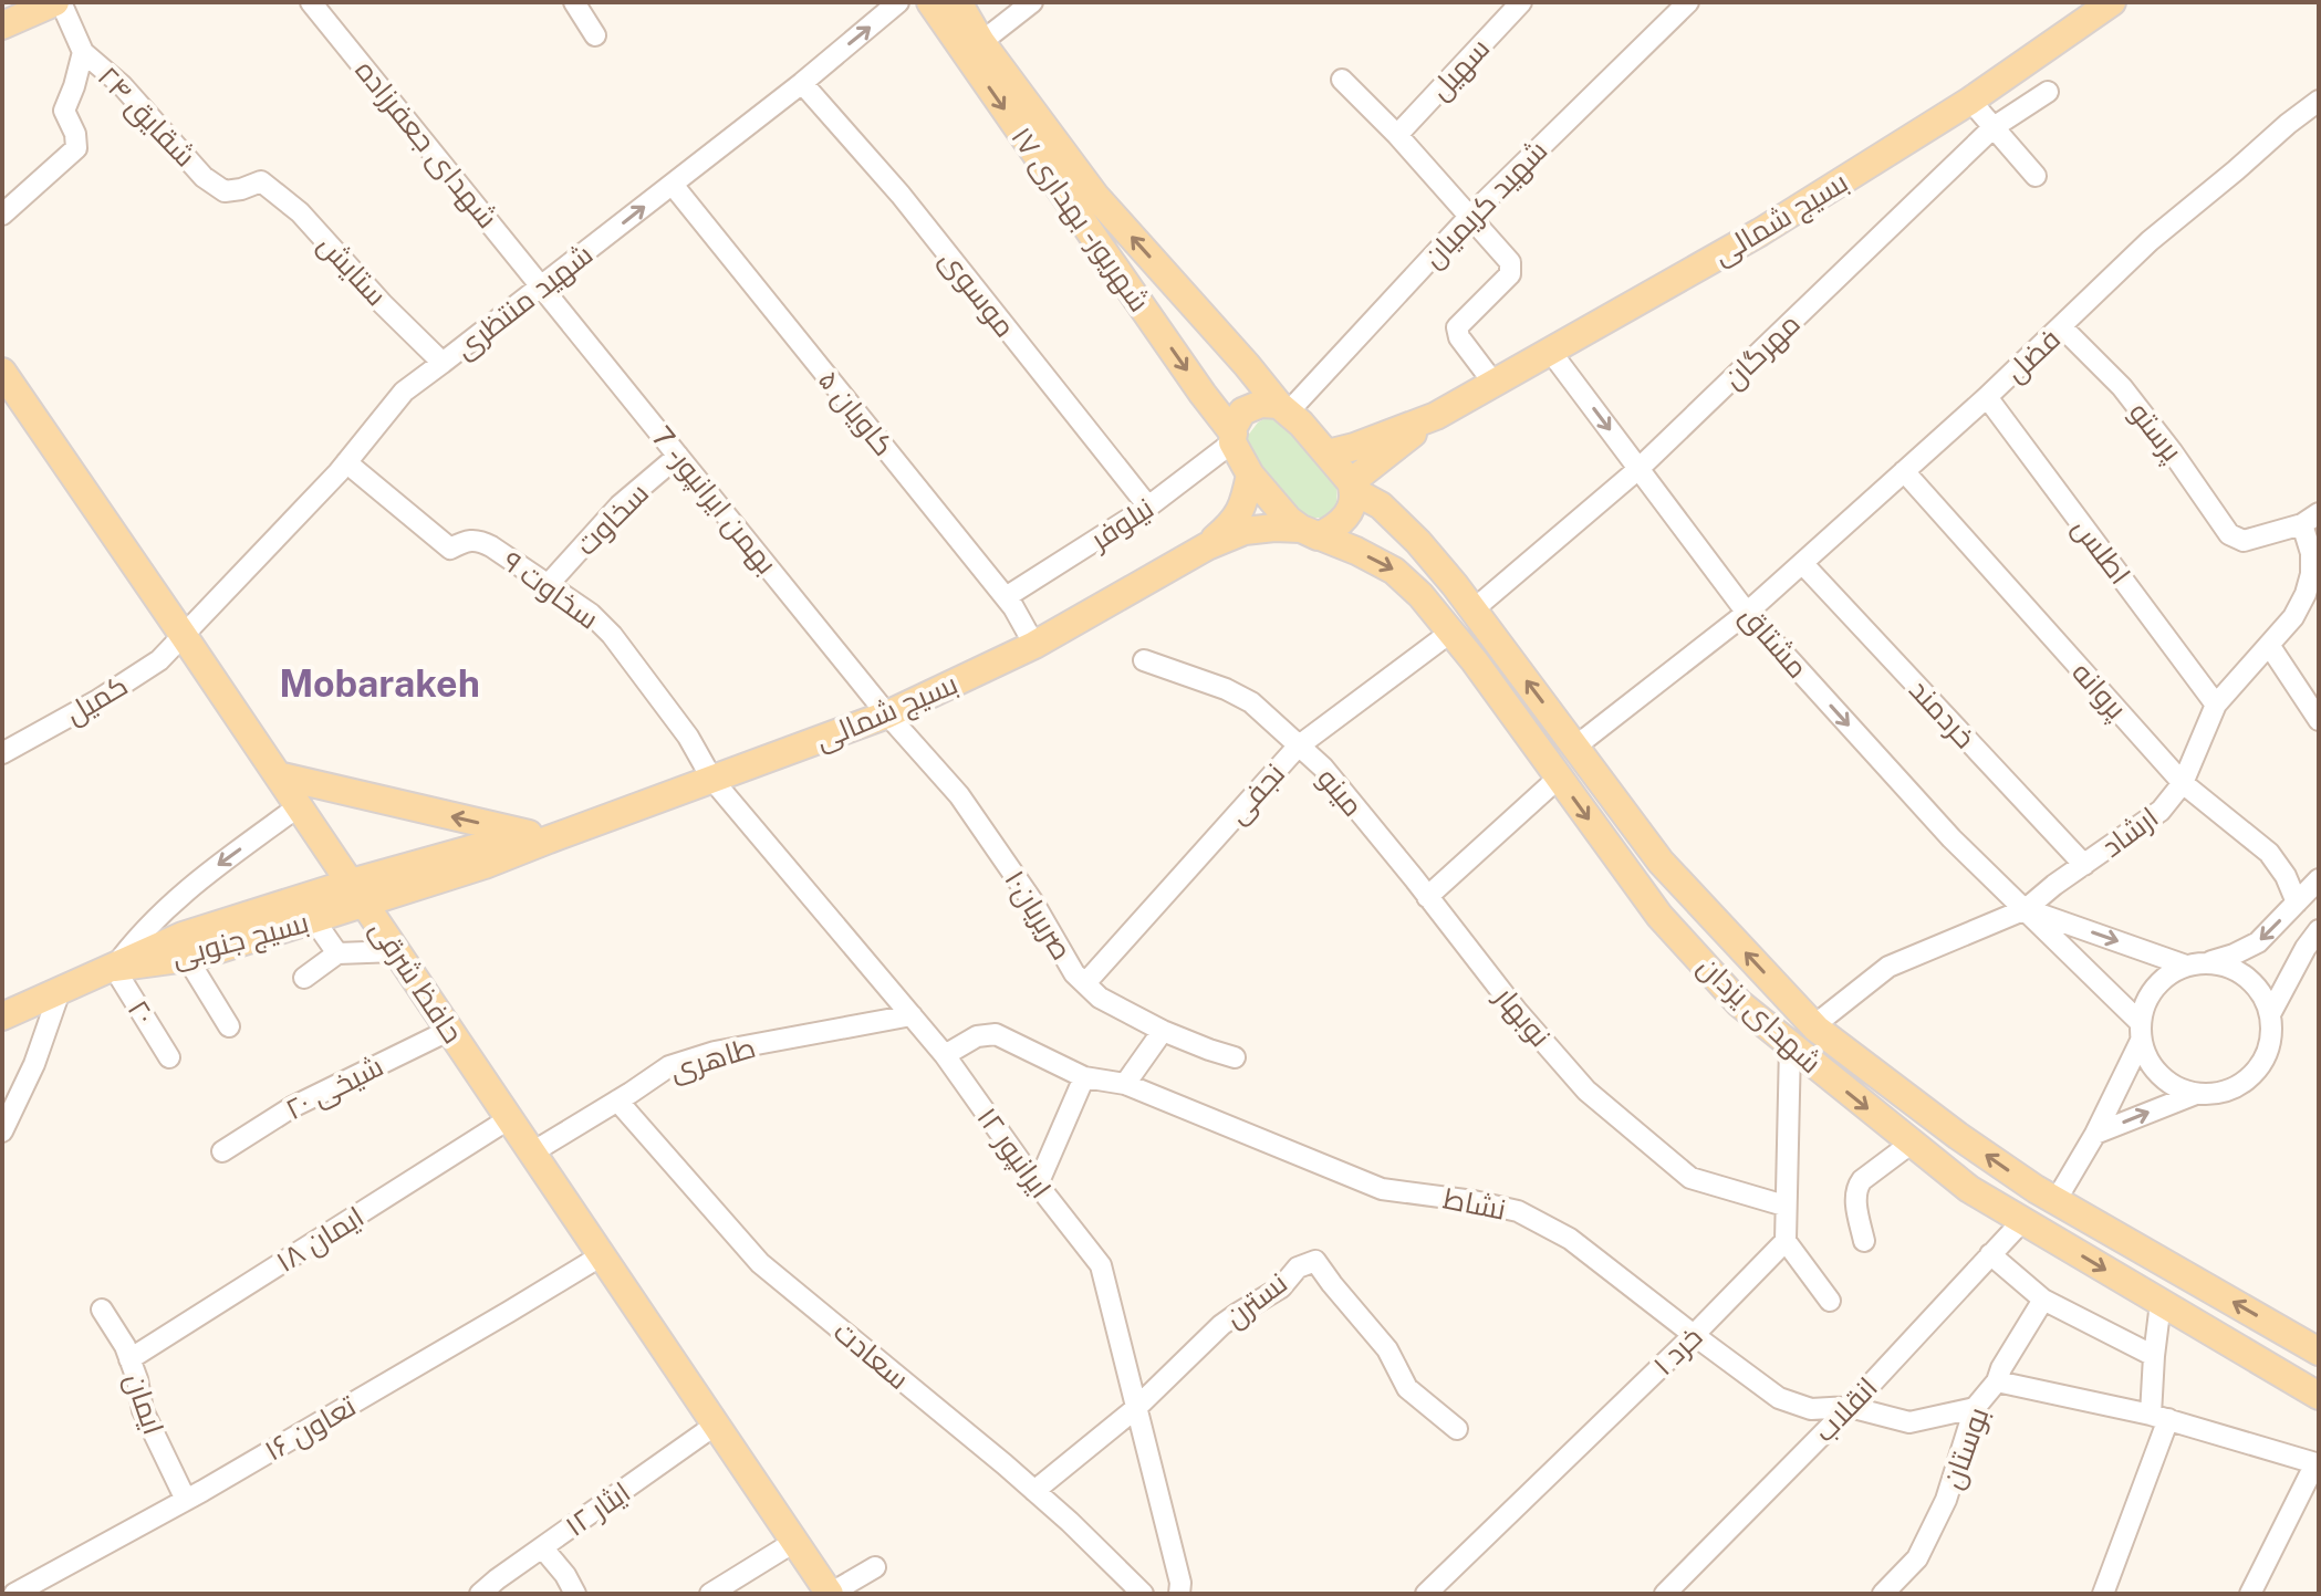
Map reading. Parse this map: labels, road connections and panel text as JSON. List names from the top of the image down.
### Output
{
  "streets": {
    "main road": [
      "بسیج شمالی",
      "۱۷ شهریور - بهداری",
      "بسیج جنوبی",
      "حافظ شرقی",
      "شهدای یزدان"
    ],
    "street": [
      "سهیل",
      "شقایق ۲۴",
      "شهدای جعفرزاده",
      "شهید کریمیان",
      "ستایش",
      "موسوی",
      "شهید منتظری",
      "مهرگان",
      "فضل",
      "کاویان ۵",
      "پرستو",
      "بهمن ایرانپور - 7",
      "سخاوت",
      "نیلوفر",
      "اطلس",
      "سخاوت ۹",
      "مشتاق",
      "پروانه",
      "کمیل",
      "خردمند",
      "مینو",
      "نجفی",
      "ارشاد",
      "صریریان۱۰",
      "۲۰",
      "نوبهار",
      "طاهری",
      "شیخی ۲۰",
      "ایرانپور ۱۲",
      "نشاط",
      "ایمان ۱۸",
      "نسترن",
      "خرد ۱",
      "سعادت",
      "ایمان",
      "انقلاب",
      "تعاون ۱۶",
      "بوستان",
      "ایثار ۱۲"
    ]
  },
  "crossings": [
    ["شقایق ۲۴", "ستایش"],
    ["شهدای جعفرزاده", "شهید منتظری"],
    ["شهدای جعفرزاده", "بهمن ایرانپور - 7"],
    ["شهید کریمیان", "شهدای یزدان"],
    ["بسیج شمالی", "۱۷ شهریور - بهداری"],
    ["بسیج شمالی", "کاویان ۵"],
    ["بسیج شمالی", "بهمن ایرانپور - 7"],
    ["بسیج شمالی", "سخاوت ۹"],
    ["بسیج شمالی", "مشتاق"],
    ["بسیج شمالی", "صریریان۱۰"],
    ["بسیج شمالی", "بسیج جنوبی"],
    ["بسیج شمالی", "حافظ شرقی"],
    ["بسیج شمالی", "شهدای یزدان"],
    ["بسیج شمالی", "ایرانپور ۱۲"],
    ["۱۷ شهریور - بهداری", "نیلوفر"],
    ["۱۷ شهریور - بهداری", "شهدای یزدان"],
    ["ستایش", "شهید منتظری"],
    ["موسوی", "شهید منتظری"],
    ["موسوی", "نیلوفر"],
    ["شهید منتظری", "کاویان ۵"],
    ["شهید منتظری", "بهمن ایرانپور - 7"],
    ["شهید منتظری", "سخاوت ۹"],
    ["شهید منتظری", "کمیل"],
    ["شهید منتظری", "حافظ شرقی"],
    ["مهرگان", "مشتاق"],
    ["مهرگان", "شهدای یزدان"],
    ["فضل", "پرستو"],
    ["فضل", "اطلس"],
    ["فضل", "مشتاق"],
    ["فضل", "پروانه"],
    ["فضل", "خردمند"],
    ["فضل", "شهدای یزدان"],
    ["کاویان ۵", "نیلوفر"],
    ["پرستو", "ارشاد"],
    ["بهمن ایرانپور - 7", "سخاوت"],
    ["بهمن ایرانپور - 7", "صریریان۱۰"],
    ["سخاوت", "سخاوت ۹"],
    ["اطلس", "ارشاد"],
    ["سخاوت ۹", "ایرانپور ۱۲"],
    ["مشتاق", "ارشاد"],
    ["پروانه", "ارشاد"],
    ["کمیل", "حافظ شرقی"],
    ["خردمند", "ارشاد"],
    ["مینو", "نجفی"],
    ["مینو", "نوبهار"],
    ["نجفی", "صریریان۱۰"],
    ["نجفی", "شهدای یزدان"],
    ["ارشاد", "شهدای یزدان"],
    ["بسیج جنوبی", "حافظ شرقی"],
    ["بسیج جنوبی", "۲۰"],
    ["حافظ شرقی", "طاهری"],
    ["حافظ شرقی", "شیخی ۲۰"],
    ["حافظ شرقی", "ایمان ۱۸"],
    ["حافظ شرقی", "تعاون ۱۶"],
    ["حافظ شرقی", "ایثار ۱۲"],
    ["شهدای یزدان", "انقلاب"],
    ["طاهری", "ایرانپور ۱۲"],
    ["طاهری", "سعادت"],
    ["ایرانپور ۱۲", "نشاط"],
    ["ایرانپور ۱۲", "نسترن"],
    ["نشاط", "خرد ۱"],
    ["نشاط", "انقلاب"],
    ["نشاط", "بوستان"],
    ["ایمان ۱۸", "ایمان"],
    ["نسترن", "سعادت"],
    ["ایمان", "تعاون ۱۶"]
  ],
  "one_way": ["۱۷ شهریور - بهداری", "مشتاق"],
  "districts": ["Mobarakeh"]
}
